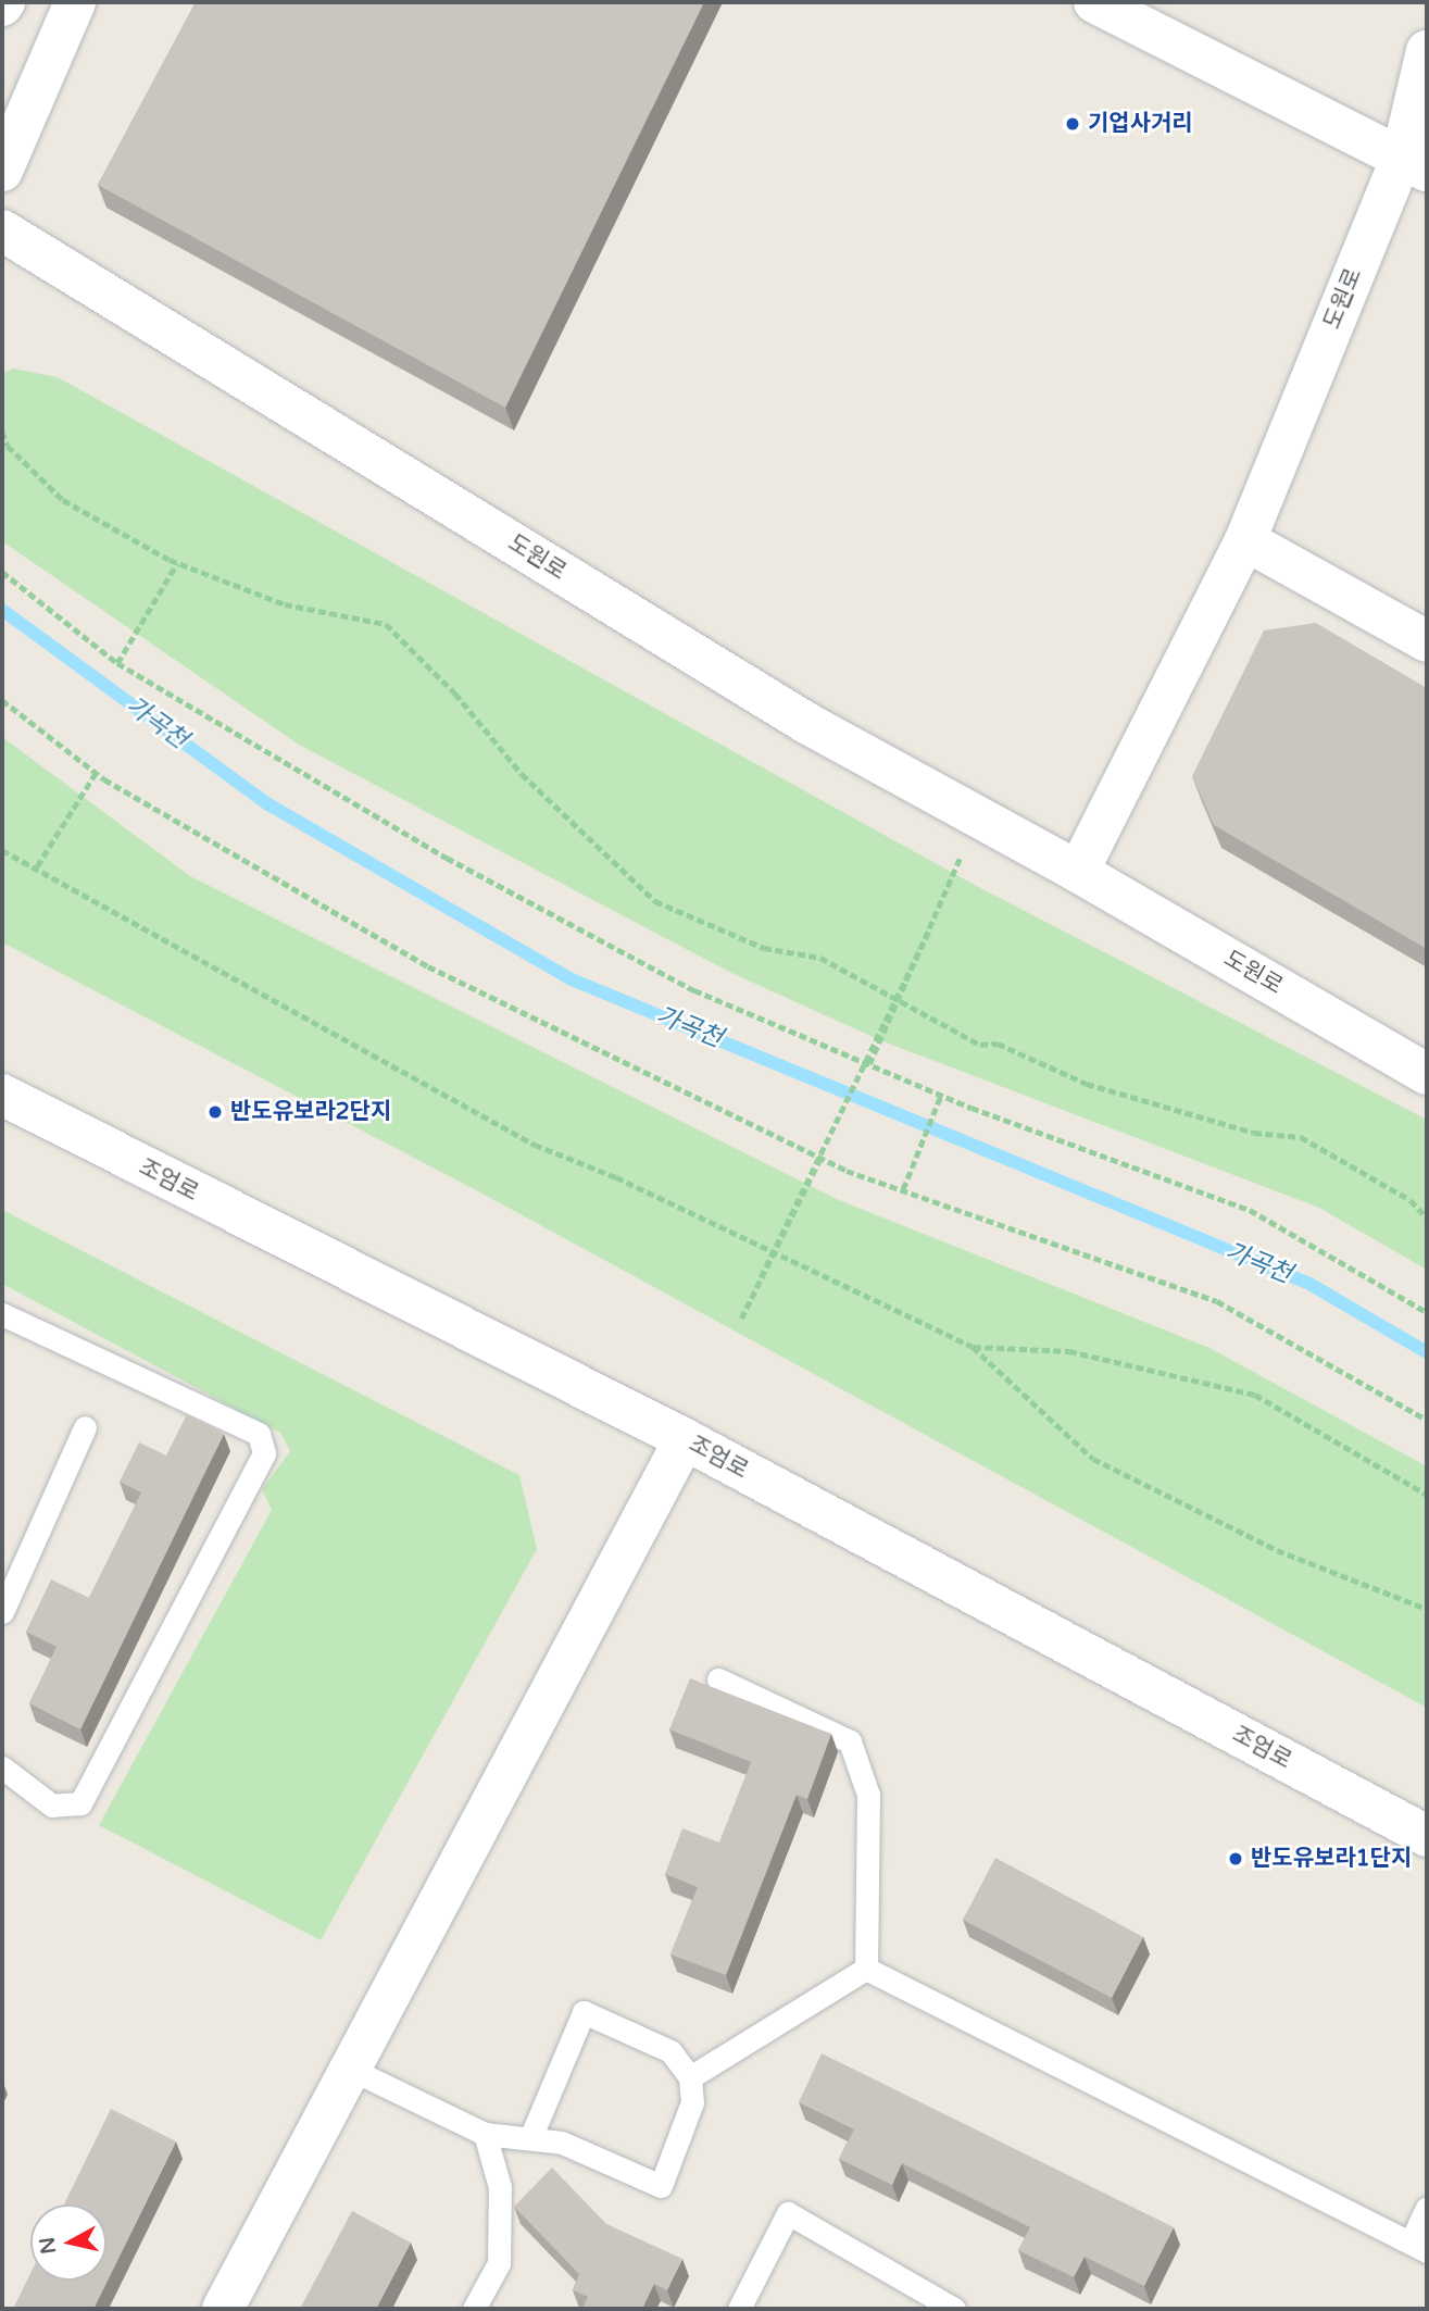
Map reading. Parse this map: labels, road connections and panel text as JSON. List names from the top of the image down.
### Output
{
  "streets": {
    "street": ["도원로", "조엄로"]
  },
  "water": ["가곡천"],
  "places": ["기업사거리", "반도유보라2단지", "반도유보라1단지"],
  "north": "left"
}
